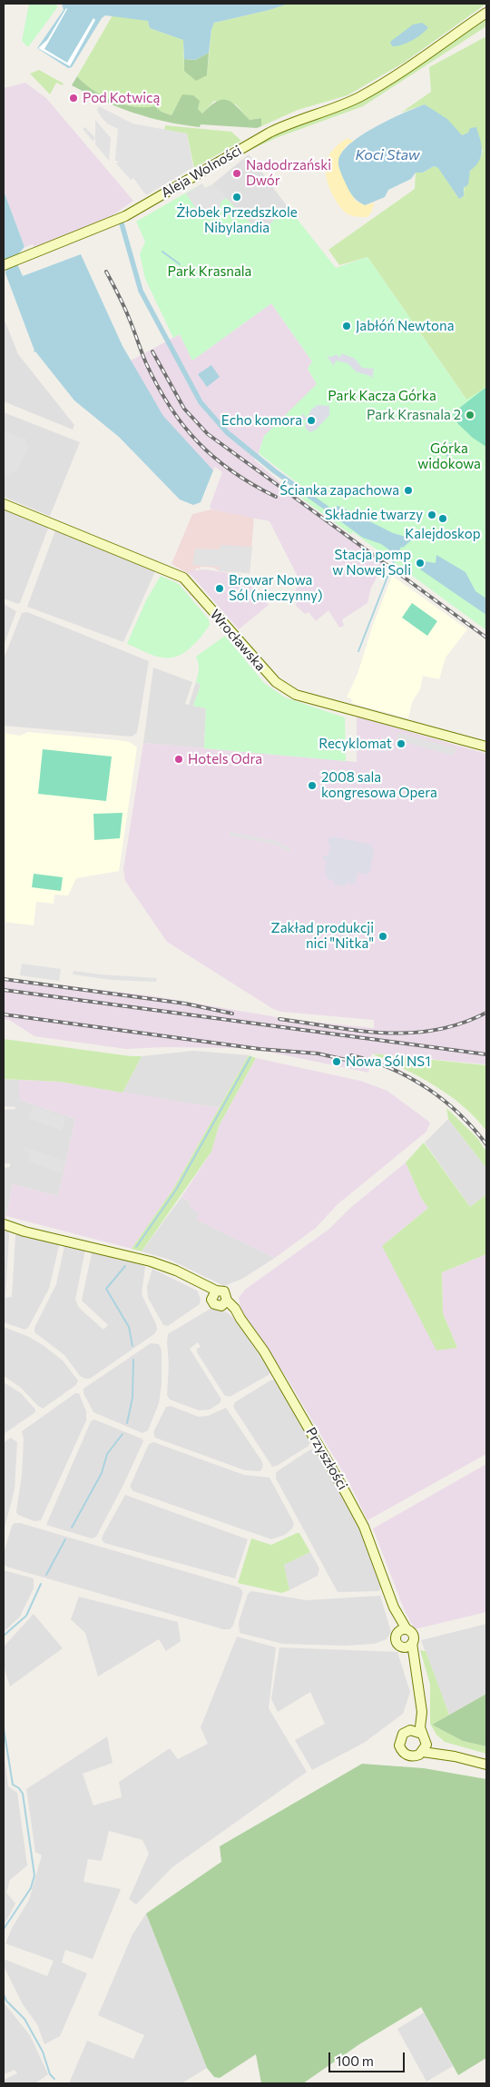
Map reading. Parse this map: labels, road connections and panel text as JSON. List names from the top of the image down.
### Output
{
  "streets": {
    "street": ["Aleja Wolności", "Wrocławska", "Przyszłości"]
  },
  "water": ["Koci Staw"],
  "parks": ["Park Krasnala", "Park Kacza Górka", "Górka widokowa"],
  "places": [
    "Pod Kotwicą",
    "Nadodrzański Dwór",
    "Żłobek Przedszkole Nibylandia",
    "Jabłóń Newtona",
    "Park Krasnala 2",
    "Echo komora",
    "Ścianka zapachowa",
    "Składnie twarzy",
    "Kalejdoskop",
    "Stacja pomp w Nowej Soli",
    "Browar Nowa Sól (nieczynny)",
    "Recyklomat",
    "Hotels Odra",
    "2008 sala kongresowa Opera",
    "Zakład produkcji nici \"Nitka\"",
    "Nowa Sól NS1"
  ],
  "scale_bar": "100 m"
}
